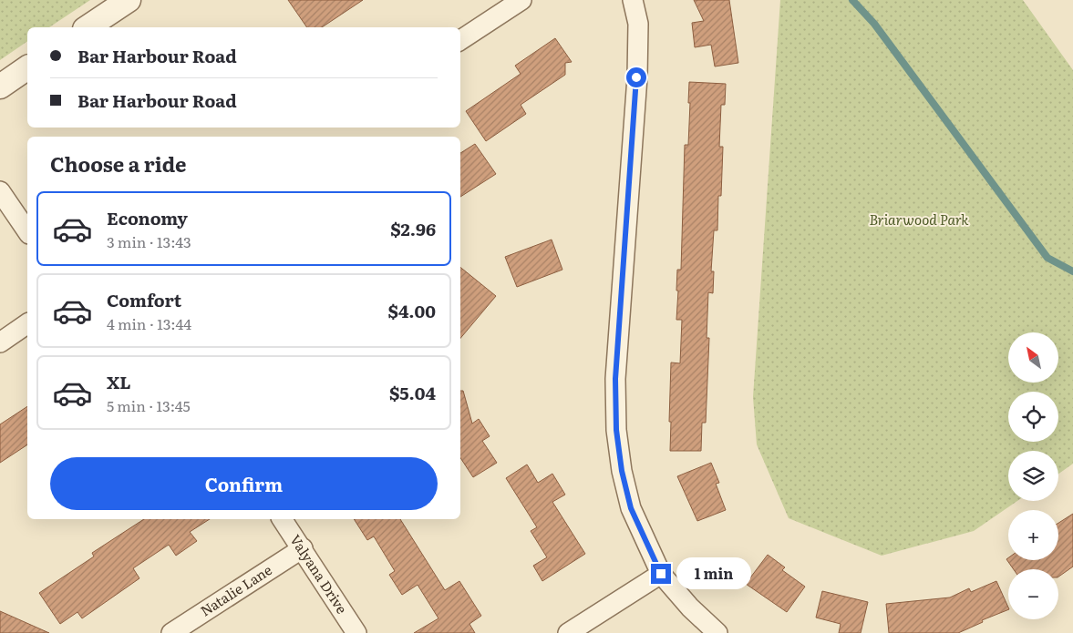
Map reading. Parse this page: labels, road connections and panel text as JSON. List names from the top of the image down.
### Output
{
  "streets": {
    "street": ["Valyana Drive", "Natalie Lane"]
  },
  "crossings": [
    ["Valyana Drive", "Natalie Lane"]
  ],
  "parks": ["Briarwood Park"],
  "north": "top left",
  "page": {
    "banner": ["Bar Harbour Road", "Bar Harbour Road"],
    "heading": "Choose a ride",
    "list": [
      {
        "name": "Economy",
        "note": "3 min · 13:43",
        "value": "$2.96"
      },
      {
        "name": "Comfort",
        "note": "4 min · 13:44",
        "value": "$4.00"
      },
      {
        "name": "XL",
        "note": "5 min · 13:45",
        "value": "$5.04"
      }
    ],
    "map_buttons": ["+", "−"],
    "buttons": "Confirm",
    "bubble": "1 min"
  }
}
